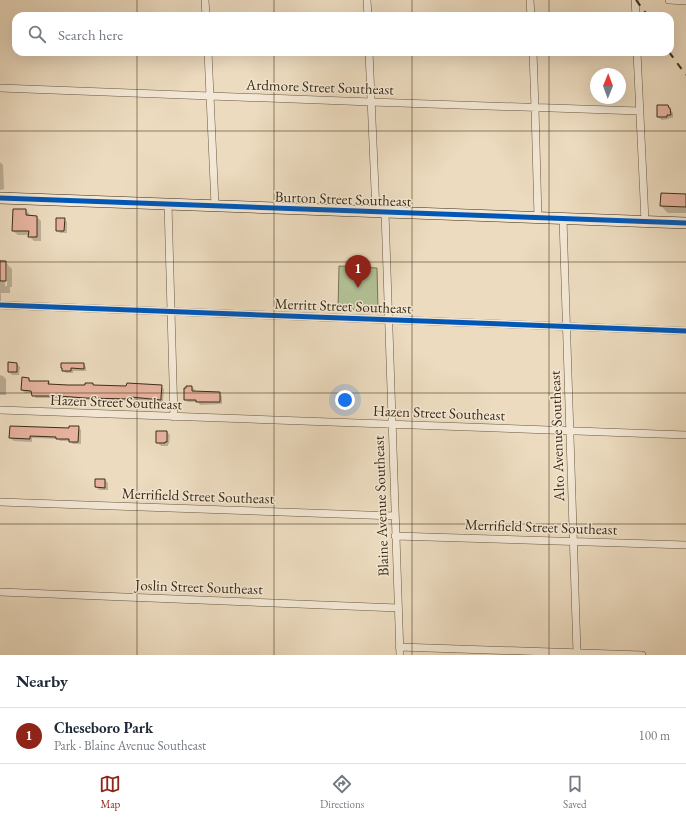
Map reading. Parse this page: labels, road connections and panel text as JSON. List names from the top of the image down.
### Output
{
  "streets": {
    "main road": ["Burton Street Southeast"],
    "street": [
      "Ardmore Street Southeast",
      "Merritt Street Southeast",
      "Hazen Street Southeast",
      "Alto Avenue Southeast",
      "Merrifield Street Southeast",
      "Blaine Avenue Southeast",
      "Joslin Street Southeast"
    ]
  },
  "crossings": [
    ["Ardmore Street Southeast", "Blaine Avenue Southeast"],
    ["Burton Street Southeast", "Alto Avenue Southeast"],
    ["Burton Street Southeast", "Blaine Avenue Southeast"],
    ["Merritt Street Southeast", "Alto Avenue Southeast"],
    ["Merritt Street Southeast", "Blaine Avenue Southeast"],
    ["Hazen Street Southeast", "Alto Avenue Southeast"],
    ["Hazen Street Southeast", "Blaine Avenue Southeast"],
    ["Alto Avenue Southeast", "Merrifield Street Southeast"],
    ["Merrifield Street Southeast", "Blaine Avenue Southeast"],
    ["Blaine Avenue Southeast", "Joslin Street Southeast"]
  ],
  "north": "top",
  "page": {
    "search": "Search here",
    "pins": "1",
    "heading": "Nearby",
    "list": [
      {
        "mark": "1",
        "name": "Cheseboro Park",
        "note": "Park · Blaine Avenue Southeast",
        "value": "100 m"
      }
    ],
    "nav": ["Map", "Directions", "Saved"]
  }
}
